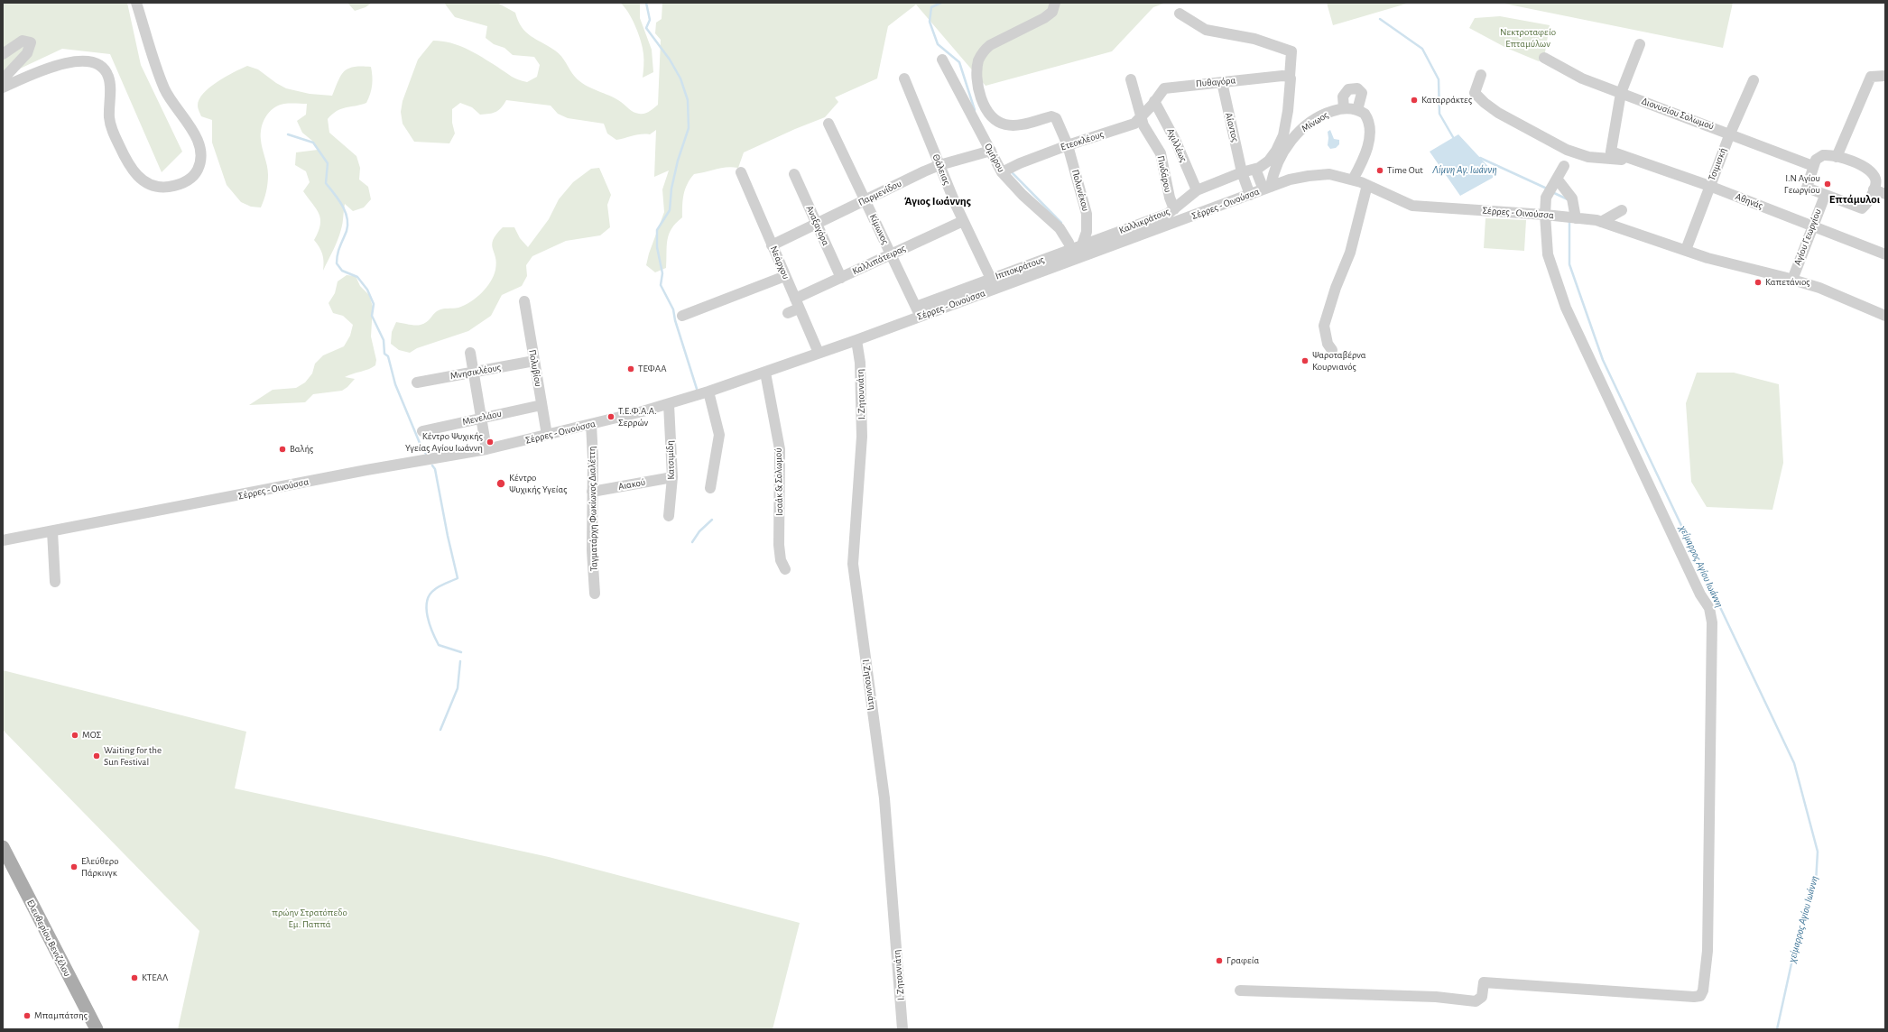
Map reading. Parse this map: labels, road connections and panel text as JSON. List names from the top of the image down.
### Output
{
  "streets": {
    "main road": ["Ελευθερίου Βενιζέλου"],
    "street": [
      "Πυθαγόρα",
      "Διονυσίου Σολωμού",
      "Μίνωος",
      "Αίαντος",
      "Ετεοκλέους",
      "Αχιλλέως",
      "Ομήρου",
      "Τσιμισκή",
      "Θάλειας",
      "Πινδάρου",
      "Πολυνέκου",
      "Παρμενίδου",
      "Αθηνάς",
      "Σέρρες - Οινούσσα",
      "Καλλικράτους",
      "Αναξαγόρα",
      "Κίμωνος",
      "Αγίου Γεωργίου",
      "Καλλιπάτειρας",
      "Νεάρχου",
      "Ιπποκράτους",
      "Πολυβίου",
      "Μνησικλέους",
      "Ι. Ζητουνιάτη",
      "Μενελάου",
      "Κατσιμίδη",
      "Ισαάκ & Σολωμού",
      "Αιακού",
      "Ταγματάρχη Φωκίωνος Διαλέττη"
    ]
  },
  "crossings": [
    ["Πυθαγόρα", "Αίαντος"],
    ["Πυθαγόρα", "Ετεοκλέους"],
    ["Πυθαγόρα", "Αχιλλέως"],
    ["Πυθαγόρα", "Καλλικράτους"],
    ["Διονυσίου Σολωμού", "Τσιμισκή"],
    ["Διονυσίου Σολωμού", "Αθηνάς"],
    ["Μίνωος", "Σέρρες - Οινούσσα"],
    ["Αίαντος", "Σέρρες - Οινούσσα"],
    ["Αίαντος", "Καλλικράτους"],
    ["Ετεοκλέους", "Αχιλλέως"],
    ["Ετεοκλέους", "Ομήρου"],
    ["Ετεοκλέους", "Πινδάρου"],
    ["Ετεοκλέους", "Πολυνέκου"],
    ["Αχιλλέως", "Καλλικράτους"],
    ["Ομήρου", "Πολυνέκου"],
    ["Ομήρου", "Παρμενίδου"],
    ["Ομήρου", "Σέρρες - Οινούσσα"],
    ["Ομήρου", "Ιπποκράτους"],
    ["Τσιμισκή", "Αθηνάς"],
    ["Τσιμισκή", "Σέρρες - Οινούσσα"],
    ["Θάλειας", "Παρμενίδου"],
    ["Θάλειας", "Καλλιπάτειρας"],
    ["Θάλειας", "Ιπποκράτους"],
    ["Πινδάρου", "Καλλικράτους"],
    ["Πολυνέκου", "Σέρρες - Οινούσσα"],
    ["Πολυνέκου", "Καλλικράτους"],
    ["Πολυνέκου", "Ιπποκράτους"],
    ["Παρμενίδου", "Αναξαγόρα"],
    ["Παρμενίδου", "Κίμωνος"],
    ["Παρμενίδου", "Νεάρχου"],
    ["Αθηνάς", "Αγίου Γεωργίου"],
    ["Σέρρες - Οινούσσα", "Κίμωνος"],
    ["Σέρρες - Οινούσσα", "Αγίου Γεωργίου"],
    ["Σέρρες - Οινούσσα", "Νεάρχου"],
    ["Σέρρες - Οινούσσα", "Ιπποκράτους"],
    ["Σέρρες - Οινούσσα", "Πολυβίου"],
    ["Σέρρες - Οινούσσα", "Ι. Ζητουνιάτη"],
    ["Σέρρες - Οινούσσα", "Κατσιμίδη"],
    ["Σέρρες - Οινούσσα", "Ισαάκ & Σολωμού"],
    ["Σέρρες - Οινούσσα", "Ταγματάρχη Φωκίωνος Διαλέττη"],
    ["Καλλικράτους", "Ιπποκράτους"],
    ["Αναξαγόρα", "Καλλιπάτειρας"],
    ["Κίμωνος", "Καλλιπάτειρας"],
    ["Κίμωνος", "Ιπποκράτους"],
    ["Καλλιπάτειρας", "Νεάρχου"],
    ["Πολυβίου", "Μνησικλέους"],
    ["Πολυβίου", "Μενελάου"],
    ["Κατσιμίδη", "Αιακού"],
    ["Αιακού", "Ταγματάρχη Φωκίωνος Διαλέττη"]
  ],
  "districts": ["Επτάμυλοι", "Άγιος Ιωάννης"],
  "water": ["Λίμνη Αγ. Ιωάννη", "χείμαρρος Αγίου Ιωάννη"],
  "parks": ["Νεκτροταφείο Επταμύλων", "πρώην Στρατόπεδο Εμ. Παππά"],
  "places": [
    "Καταρράκτες",
    "Time Out",
    "Ι.Ν Αγίου Γεωργίου",
    "Καπετάνιος",
    "Ψαροταβέρνα Κουρνιανός",
    "ΤΕΦΑΑ",
    "Τ.Ε.Φ.Α.Α. Σερρών",
    "Κέντρο Ψυχικής Υγείας Αγίου Ιωάννη",
    "Βαλής",
    "Κέντρο Ψυχικής Υγείας",
    "ΜΟΣ",
    "Waiting for the Sun Festival",
    "Ελεύθερο Πάρκινγκ",
    "Γραφεία",
    "ΚΤΕΑΛ",
    "Μπαμπάτσης"
  ]
}
